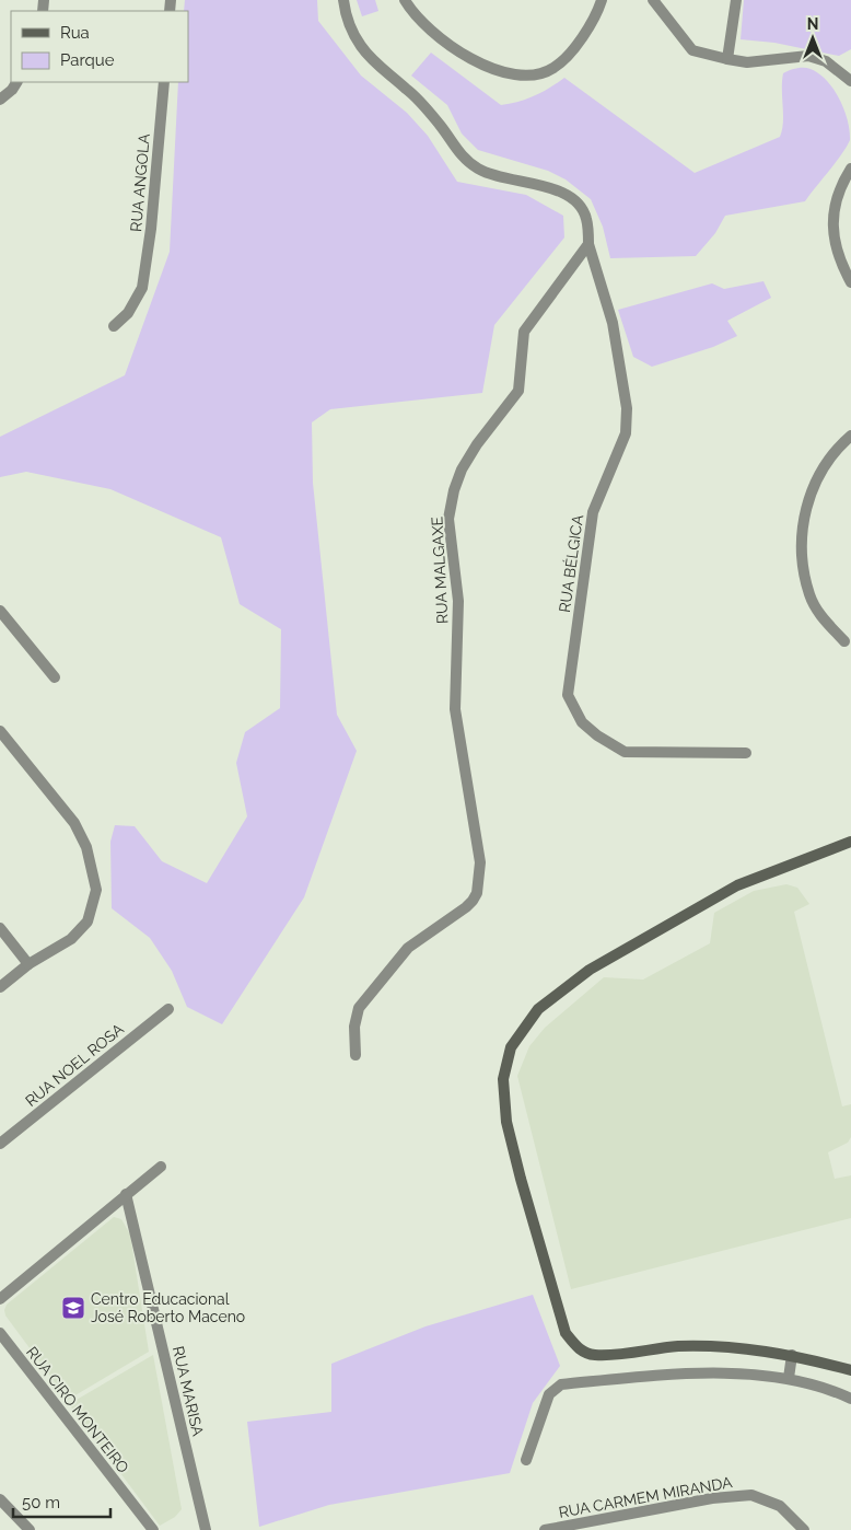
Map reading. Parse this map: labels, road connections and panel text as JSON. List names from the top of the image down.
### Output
{
  "streets": {
    "street": [
      "RUA ANGOLA",
      "RUA BÉLGICA",
      "RUA MALGAXE",
      "RUA NOEL ROSA",
      "RUA MARISA",
      "RUA CIRO MONTEIRO",
      "RUA CARMEM MIRANDA"
    ]
  },
  "crossings": [
    ["RUA BÉLGICA", "RUA MALGAXE"]
  ],
  "places": {
    "school or university": ["Centro Educacional José Roberto Maceno"]
  },
  "legend": ["Rua", "Parque"],
  "scale_bar": "50 m",
  "north": "top"
}
